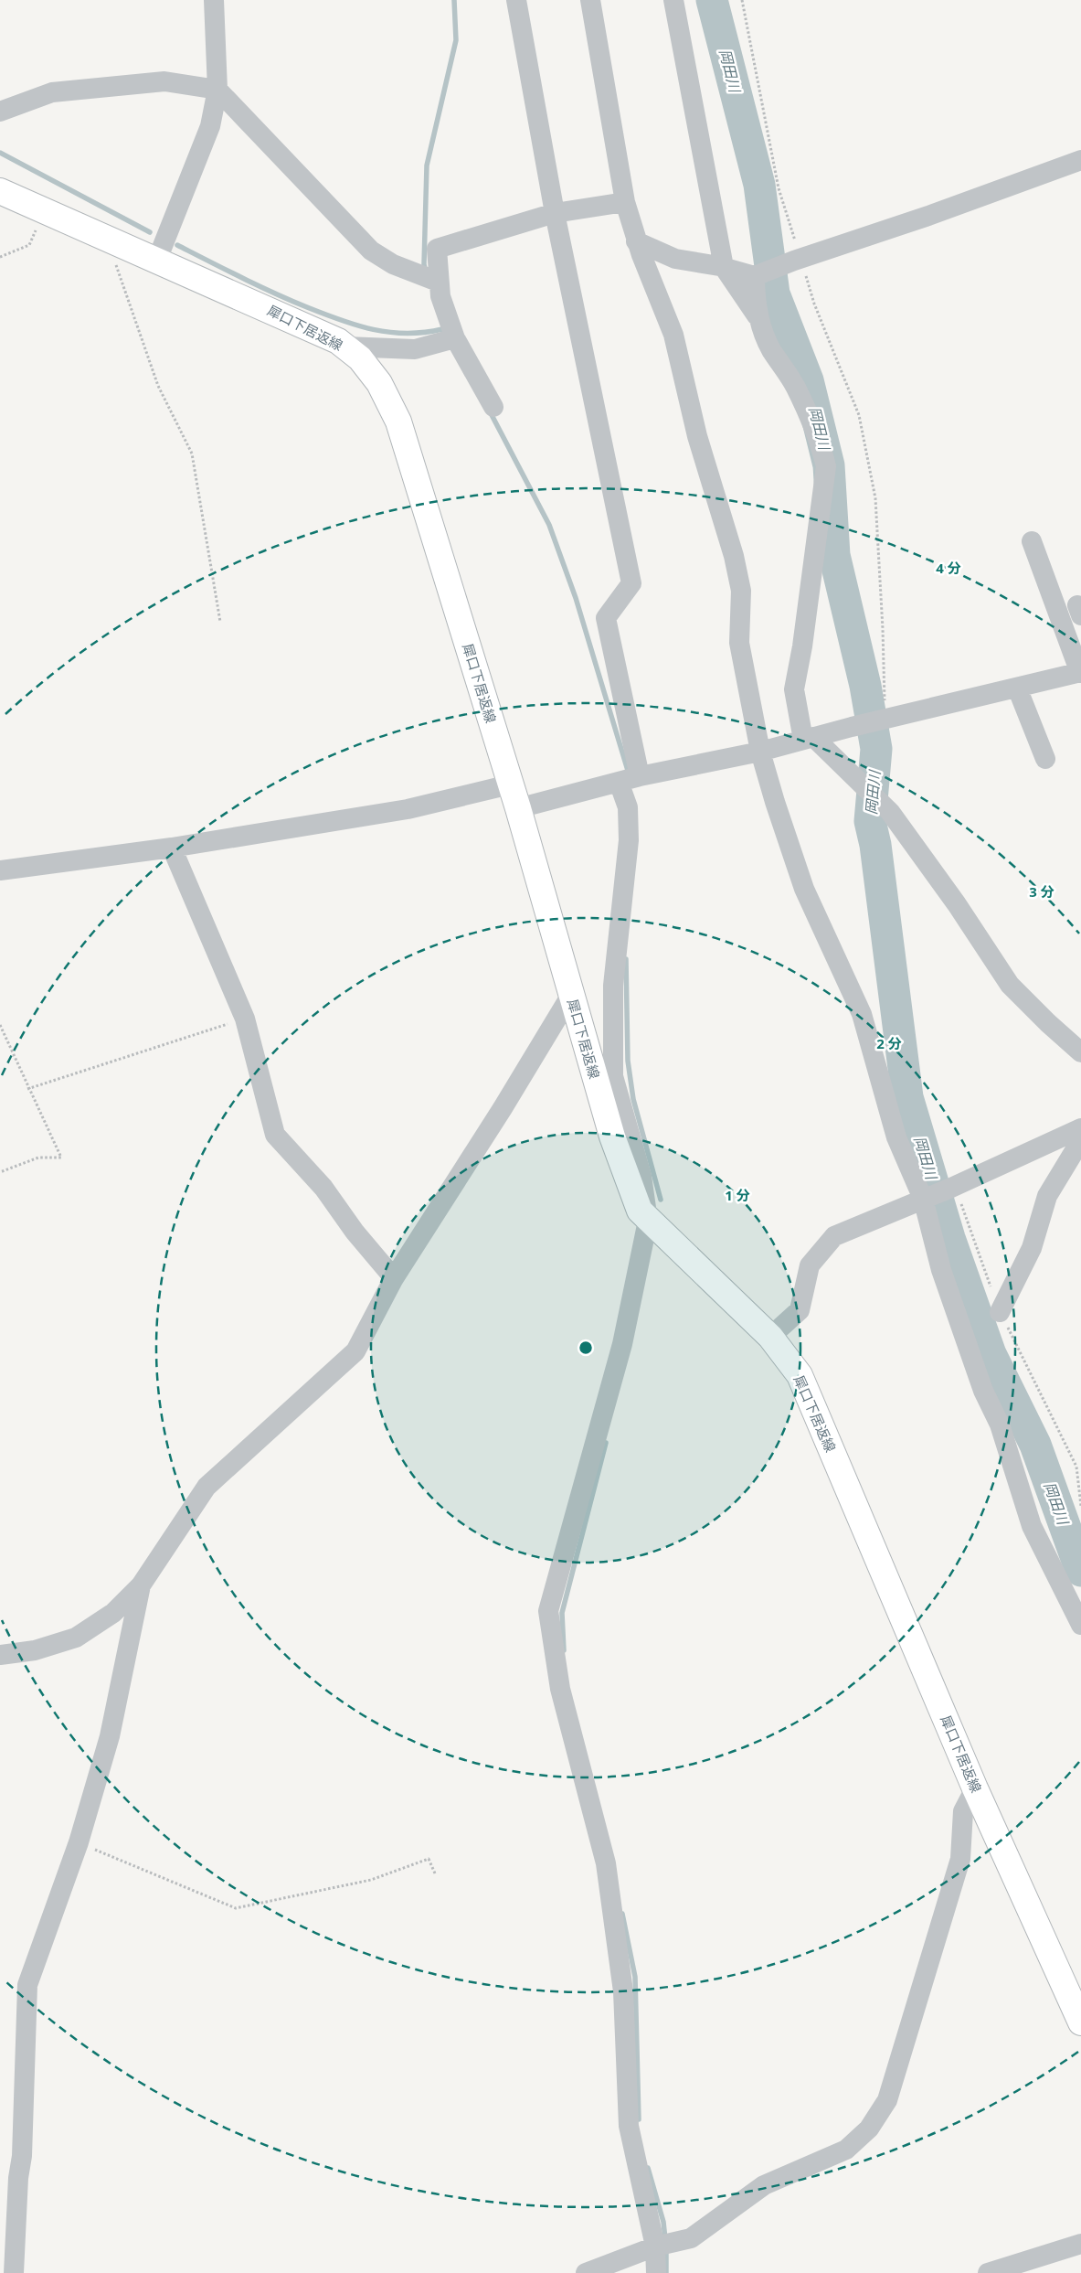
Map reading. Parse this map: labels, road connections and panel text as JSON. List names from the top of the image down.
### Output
{
  "streets": {
    "main road": ["犀口下居返線"]
  },
  "water": ["岡田川"],
  "rings": [
    "4 分",
    "3 分",
    "2 分",
    "1 分"
  ]
}
